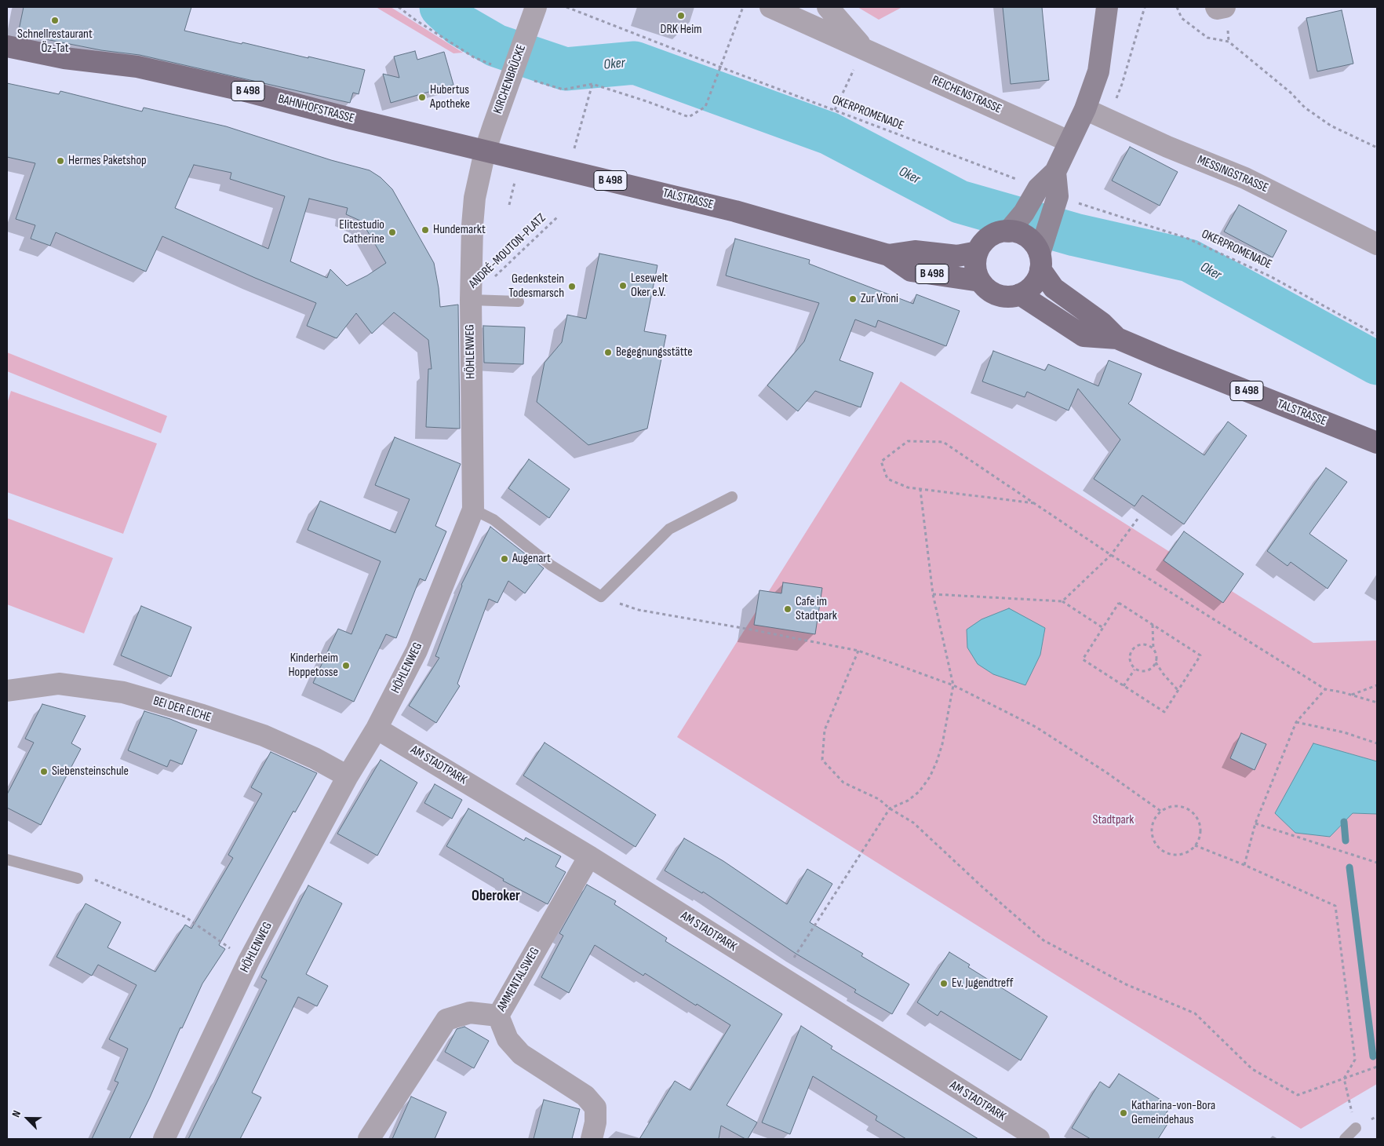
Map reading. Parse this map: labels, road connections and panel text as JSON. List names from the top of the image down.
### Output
{
  "streets": {
    "main road": ["B 498", "BAHNHOFSTRASSE", "TALSTRASSE"],
    "street": [
      "KIRCHENBRÜCKE",
      "REICHENSTRASSE",
      "MESSINGSTRASSE",
      "HÖHLENWEG",
      "BEI DER EICHE",
      "AM STADTPARK",
      "AMMENTALSWEG"
    ],
    "path": ["OKERPROMENADE", "ANDRÉ-MOUTON-PLATZ"]
  },
  "crossings": [
    ["KIRCHENBRÜCKE", "BAHNHOFSTRASSE"],
    ["KIRCHENBRÜCKE", "TALSTRASSE"],
    ["KIRCHENBRÜCKE", "HÖHLENWEG"],
    ["BAHNHOFSTRASSE", "TALSTRASSE"],
    ["BAHNHOFSTRASSE", "HÖHLENWEG"],
    ["TALSTRASSE", "HÖHLENWEG"],
    ["ANDRÉ-MOUTON-PLATZ", "HÖHLENWEG"],
    ["HÖHLENWEG", "BEI DER EICHE"],
    ["HÖHLENWEG", "AM STADTPARK"],
    ["AM STADTPARK", "AMMENTALSWEG"]
  ],
  "districts": ["Oberoker"],
  "water": ["Oker"],
  "parks": ["Stadtpark"],
  "places": [
    "DRK Heim",
    "Schnellrestaurant Öz-Tat",
    "Hubertus Apotheke",
    "Hermes Paketshop",
    "Hundemarkt",
    "Elitestudio Catherine",
    "Lesewelt Oker e.V.",
    "Gedenkstein Todesmarsch",
    "Zur Vroni",
    "Begegnungsstätte",
    "Augenart",
    "Cafe im Stadtpark",
    "Kinderheim Hoppetosse",
    "Siebensteinschule",
    "Ev. Jugendtreff",
    "Katharina-von-Bora Gemeindehaus"
  ],
  "north": "top left"
}
